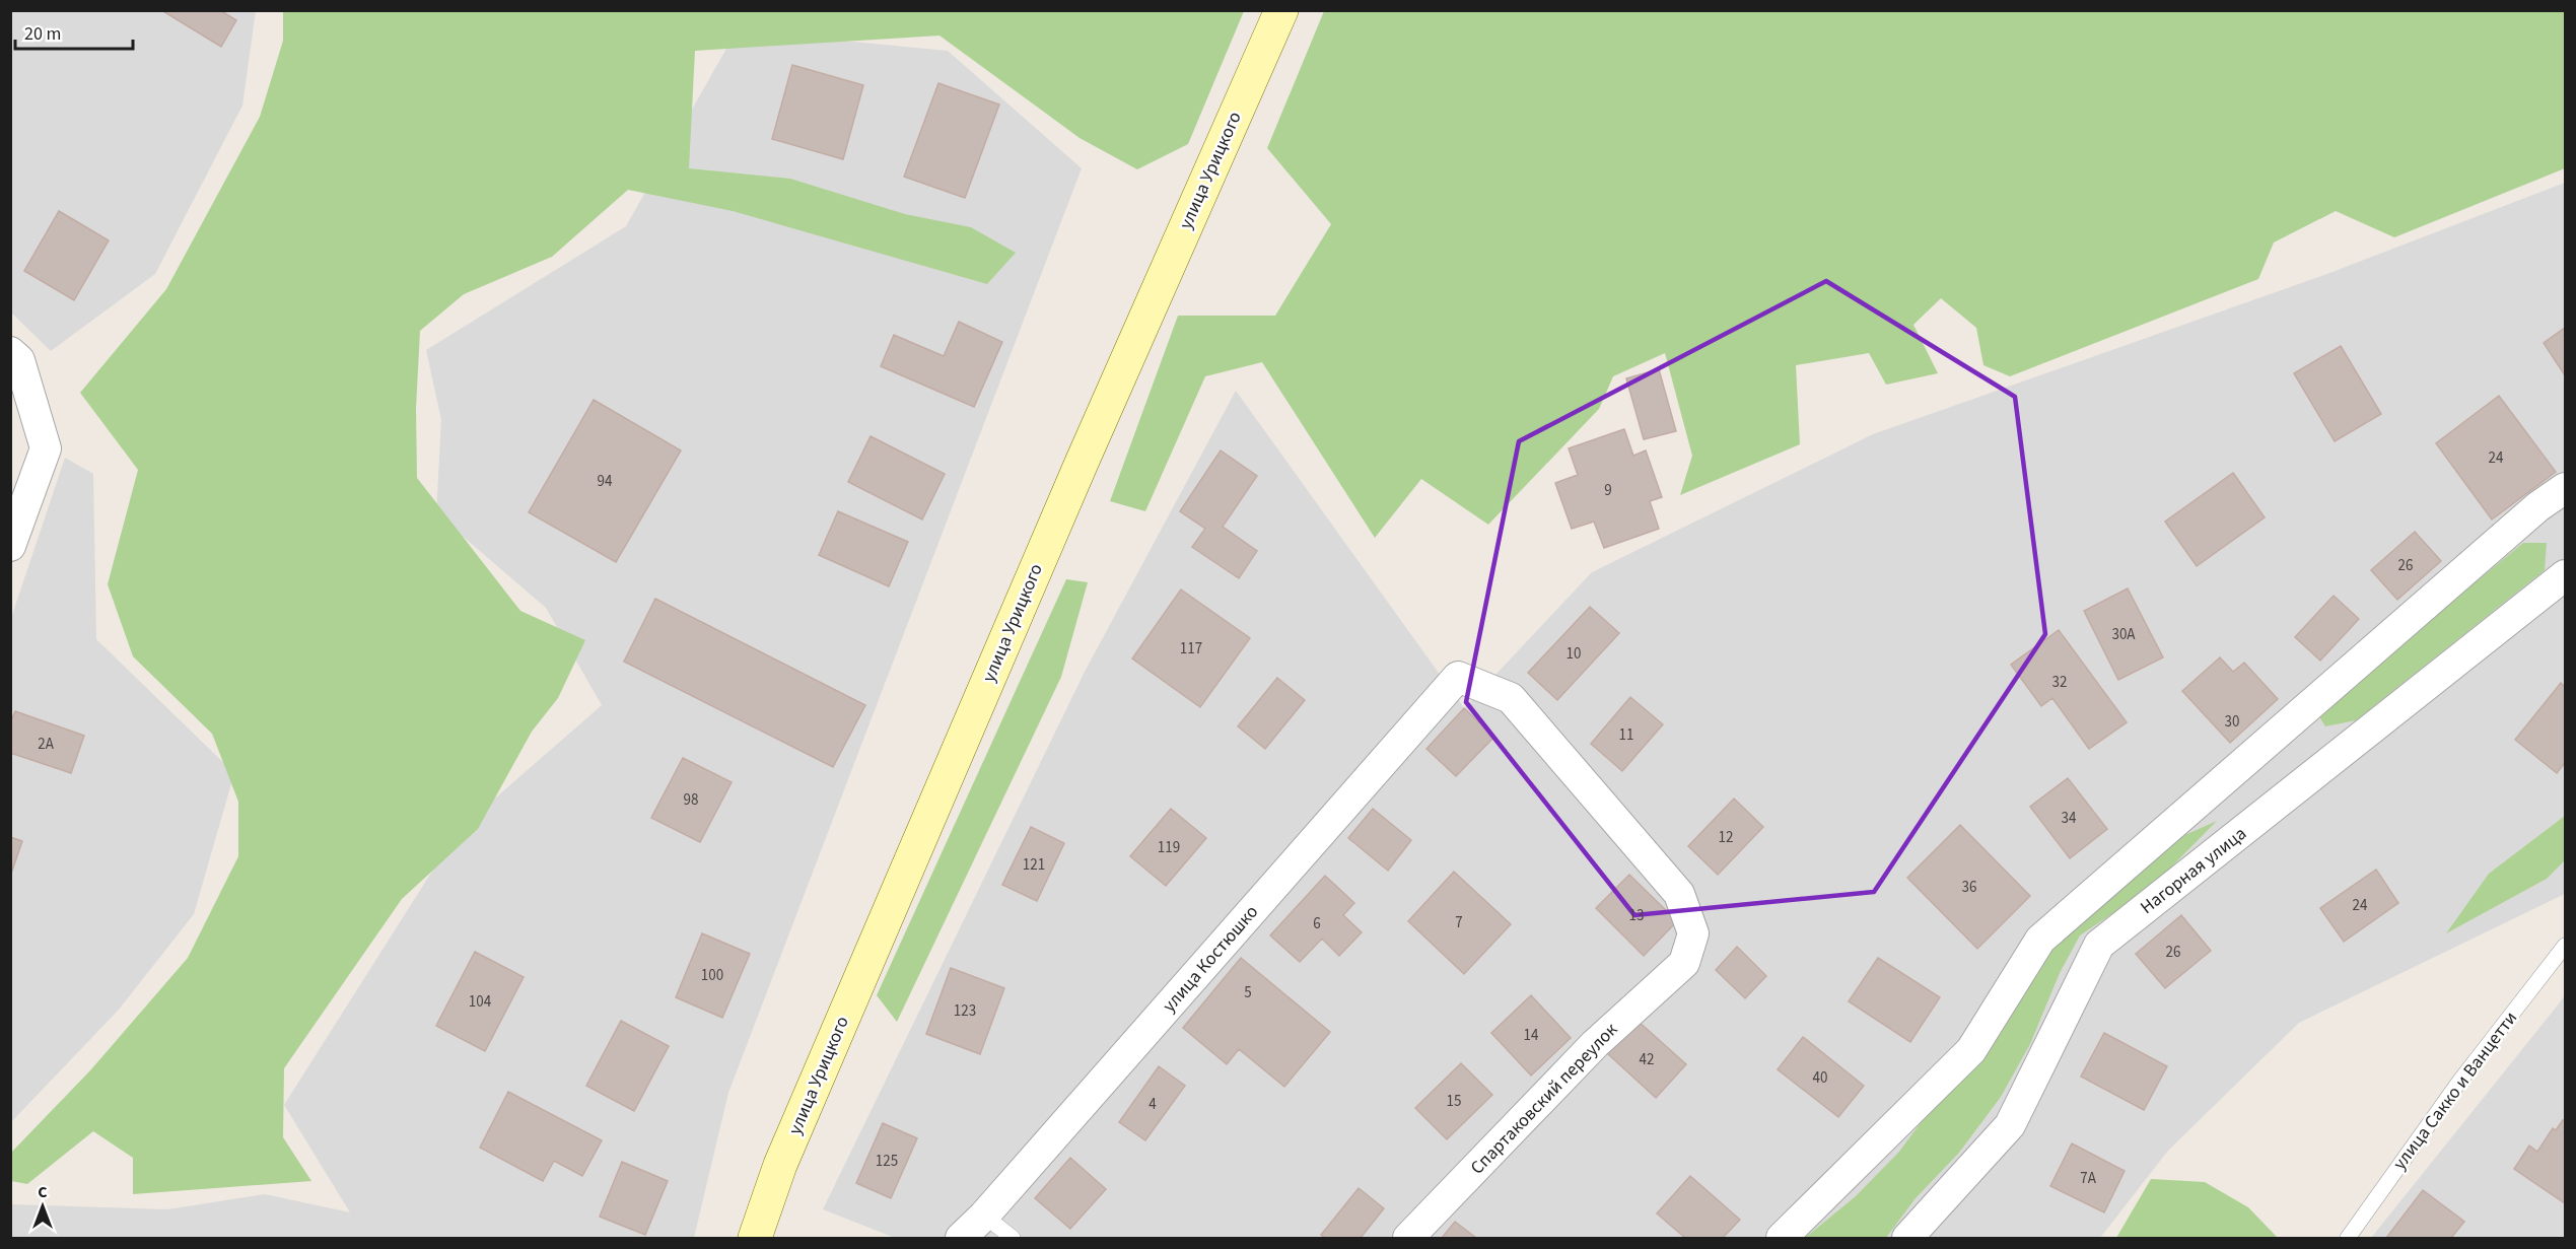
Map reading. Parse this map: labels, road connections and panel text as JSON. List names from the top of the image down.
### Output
{
  "streets": {
    "main road": ["улица Урицкого"],
    "street": ["Нагорная улица", "улица Костюшко", "Спартаковский переулок"],
    "lane": ["улица Сакко и Ванцетти"]
  },
  "crossings": [
    ["улица Костюшко", "Спартаковский переулок"]
  ],
  "house_numbers": [
    "24",
    "94",
    "9",
    "26",
    "30А",
    "117",
    "10",
    "32",
    "30",
    "11",
    "2А",
    "98",
    "34",
    "12",
    "119",
    "121",
    "36",
    "24",
    "13",
    "7",
    "6",
    "26",
    "100",
    "5",
    "104",
    "123",
    "14",
    "42",
    "40",
    "15",
    "4",
    "125",
    "7А"
  ],
  "scale_bar": "20 m",
  "north": "top"
}
